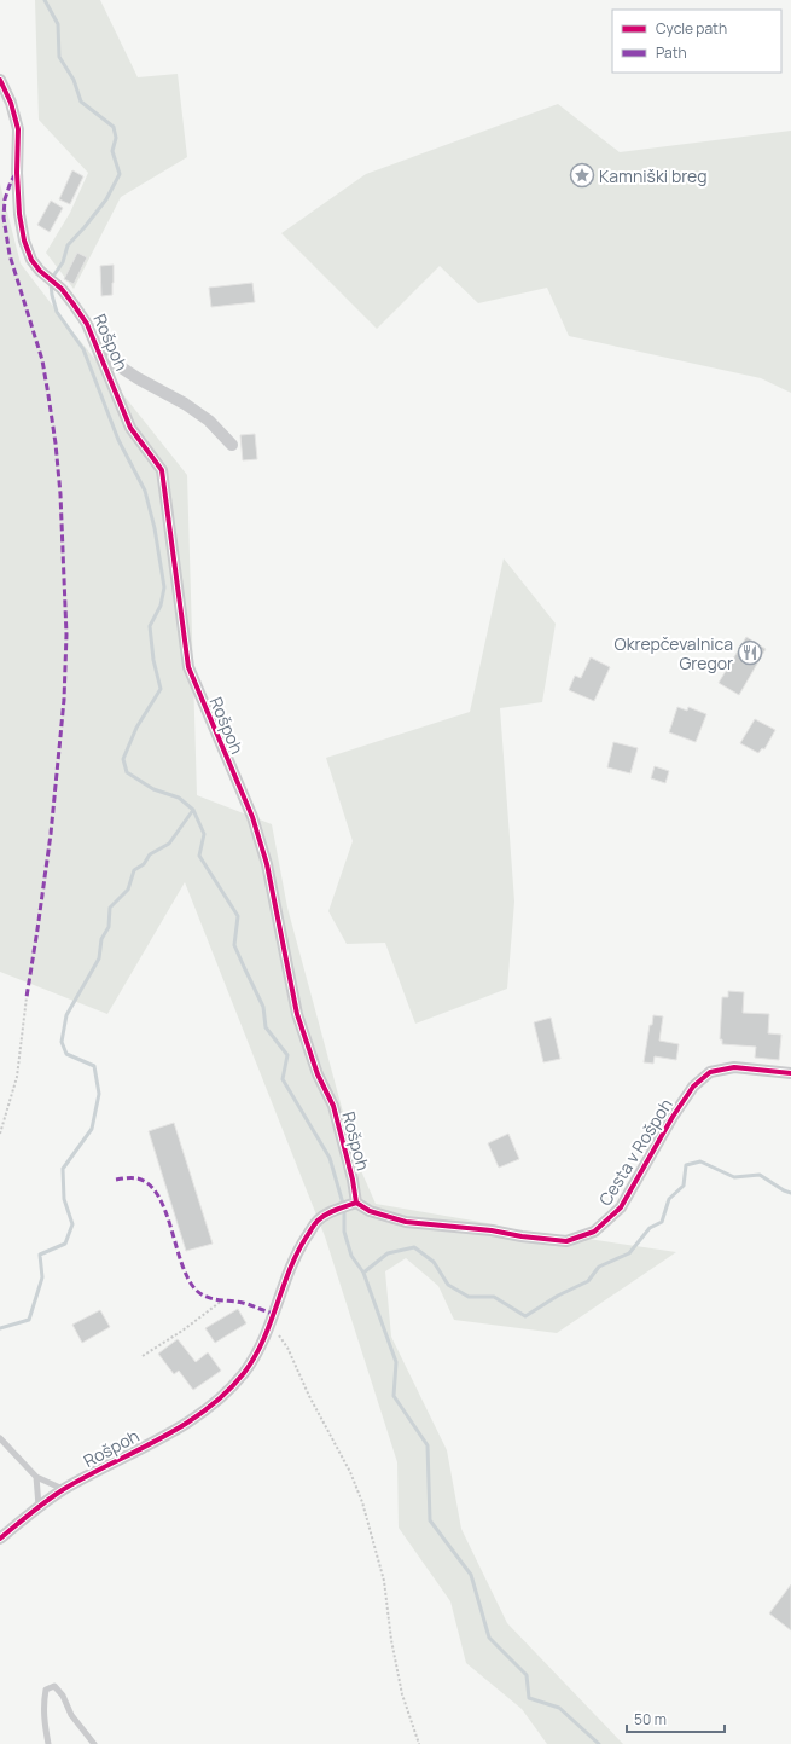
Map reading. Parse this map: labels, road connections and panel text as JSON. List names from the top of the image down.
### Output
{
  "streets": {
    "street": ["Rošpoh", "Cesta v Rošpoh"]
  },
  "crossings": [
    ["Rošpoh", "Cesta v Rošpoh"]
  ],
  "places": {
    "place": ["Kamniški breg"],
    "restaurant": ["Okrepčevalnica Gregor"]
  },
  "legend": ["Cycle path", "Path"],
  "scale_bar": "50 m"
}
